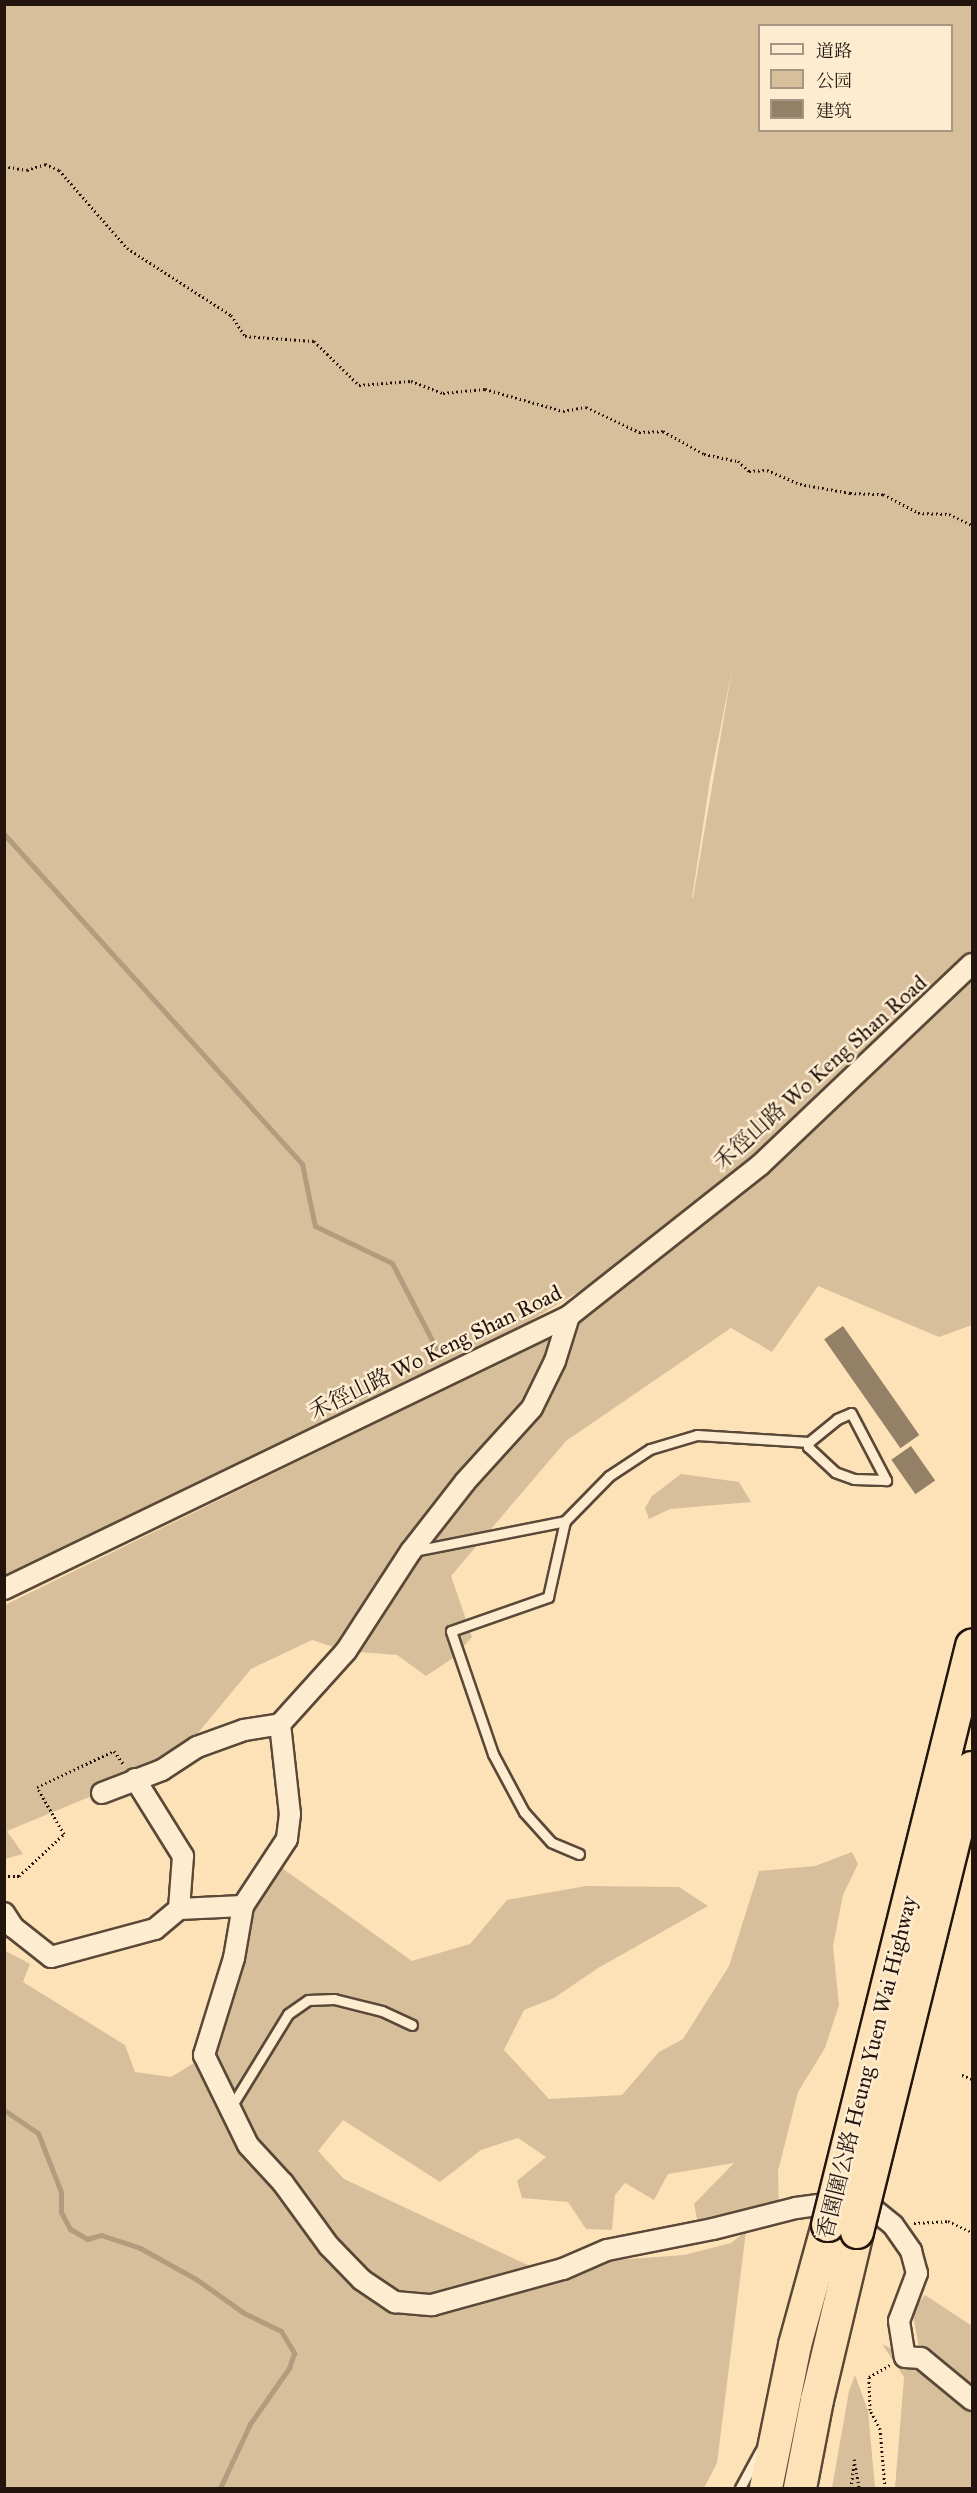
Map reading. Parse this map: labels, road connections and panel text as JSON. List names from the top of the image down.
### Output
{
  "streets": {
    "highway": ["香園圍公路 Heung Yuen Wai Highway"],
    "street": ["禾徑山路 Wo Keng Shan Road"]
  },
  "legend": ["道路", "公园", "建筑"]
}
